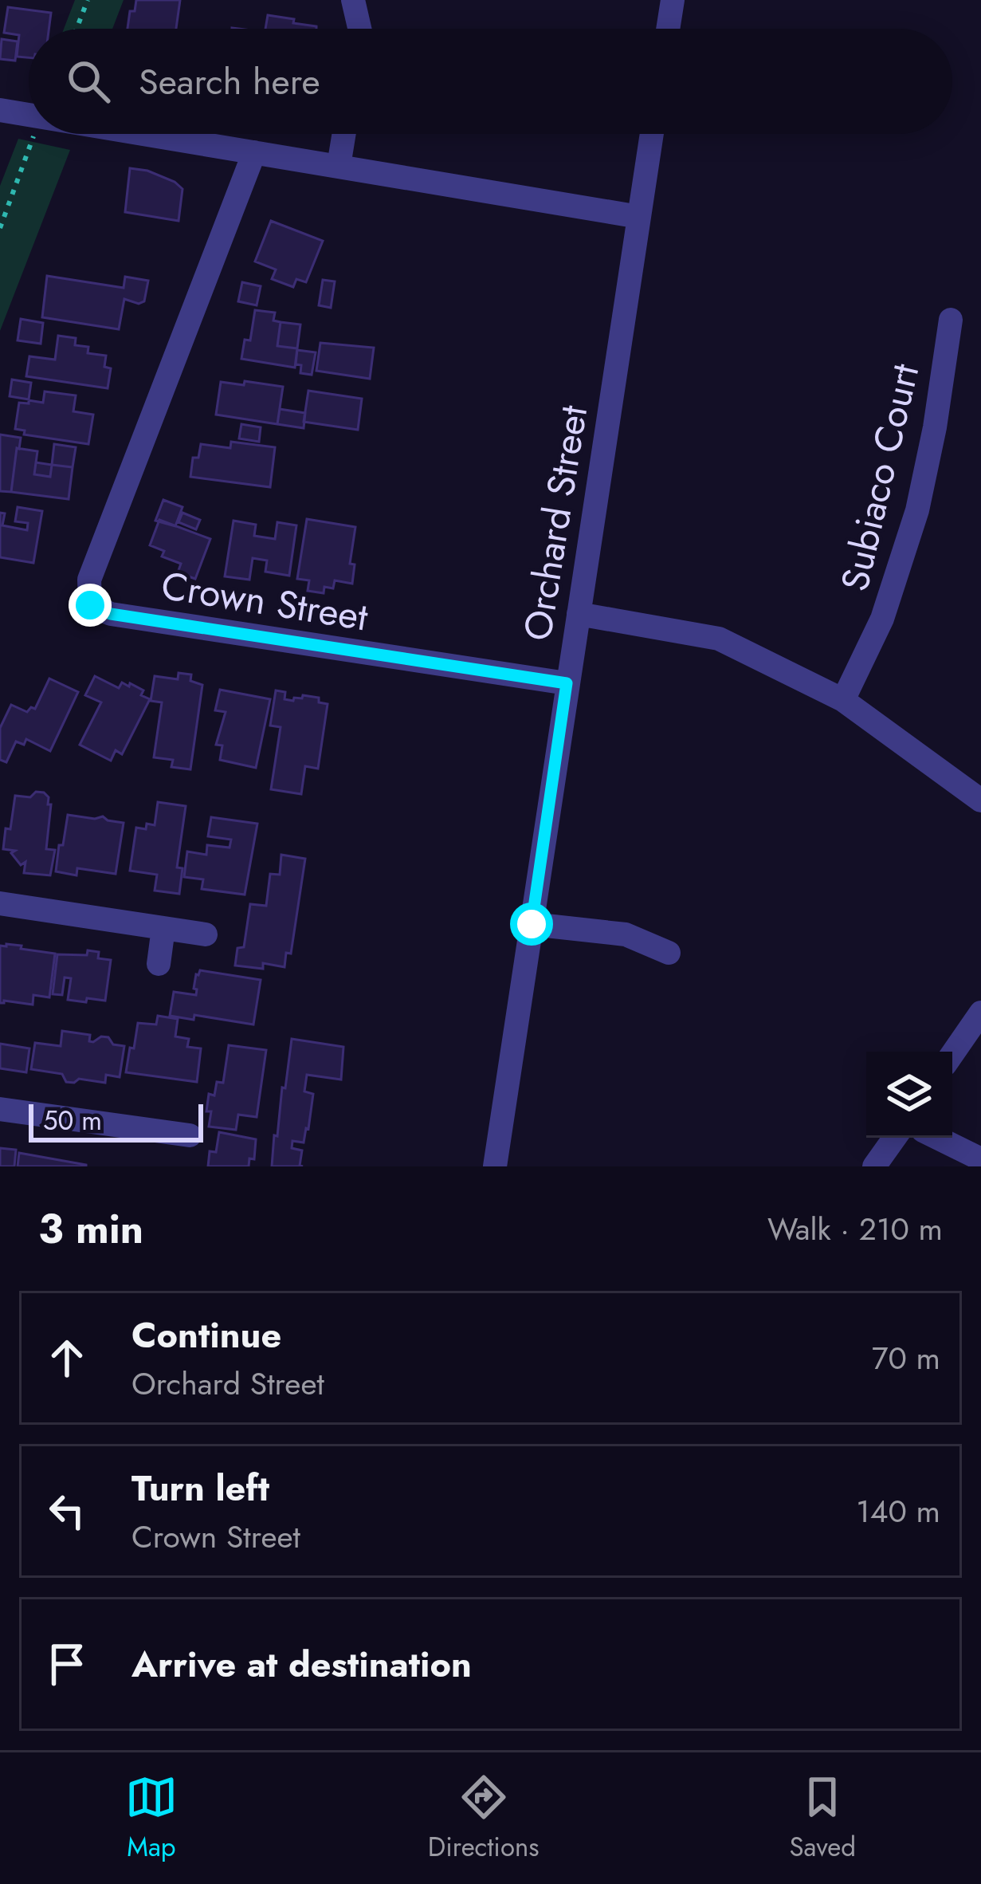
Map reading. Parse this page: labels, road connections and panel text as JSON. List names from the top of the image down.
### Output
{
  "streets": {
    "street": ["Subiaco Court", "Orchard Street", "Crown Street"]
  },
  "crossings": [
    ["Orchard Street", "Crown Street"]
  ],
  "scale_bar": "50 m",
  "page": {
    "search": "Search here",
    "scale": "50 m",
    "heading": ["3 min", "Walk · 210 m"],
    "list": [
      ["Continue", "Orchard Street", "70 m"],
      ["Turn left", "Crown Street", "140 m"],
      "Arrive at destination"
    ],
    "nav": ["Map", "Directions", "Saved"]
  }
}
